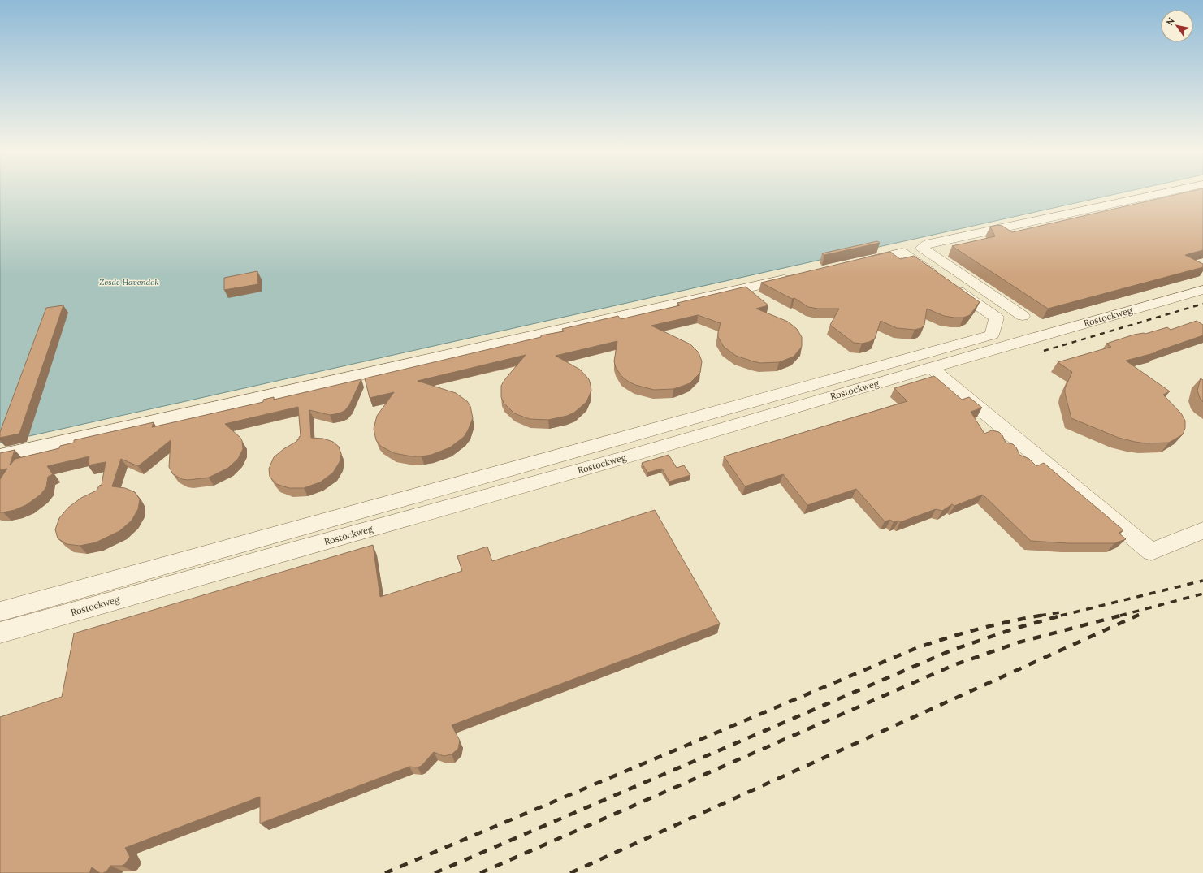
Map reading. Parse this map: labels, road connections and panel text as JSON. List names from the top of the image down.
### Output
{
  "streets": {
    "street": ["Rostockweg"]
  },
  "water": ["Zesde Havendok"],
  "north": "top left"
}
